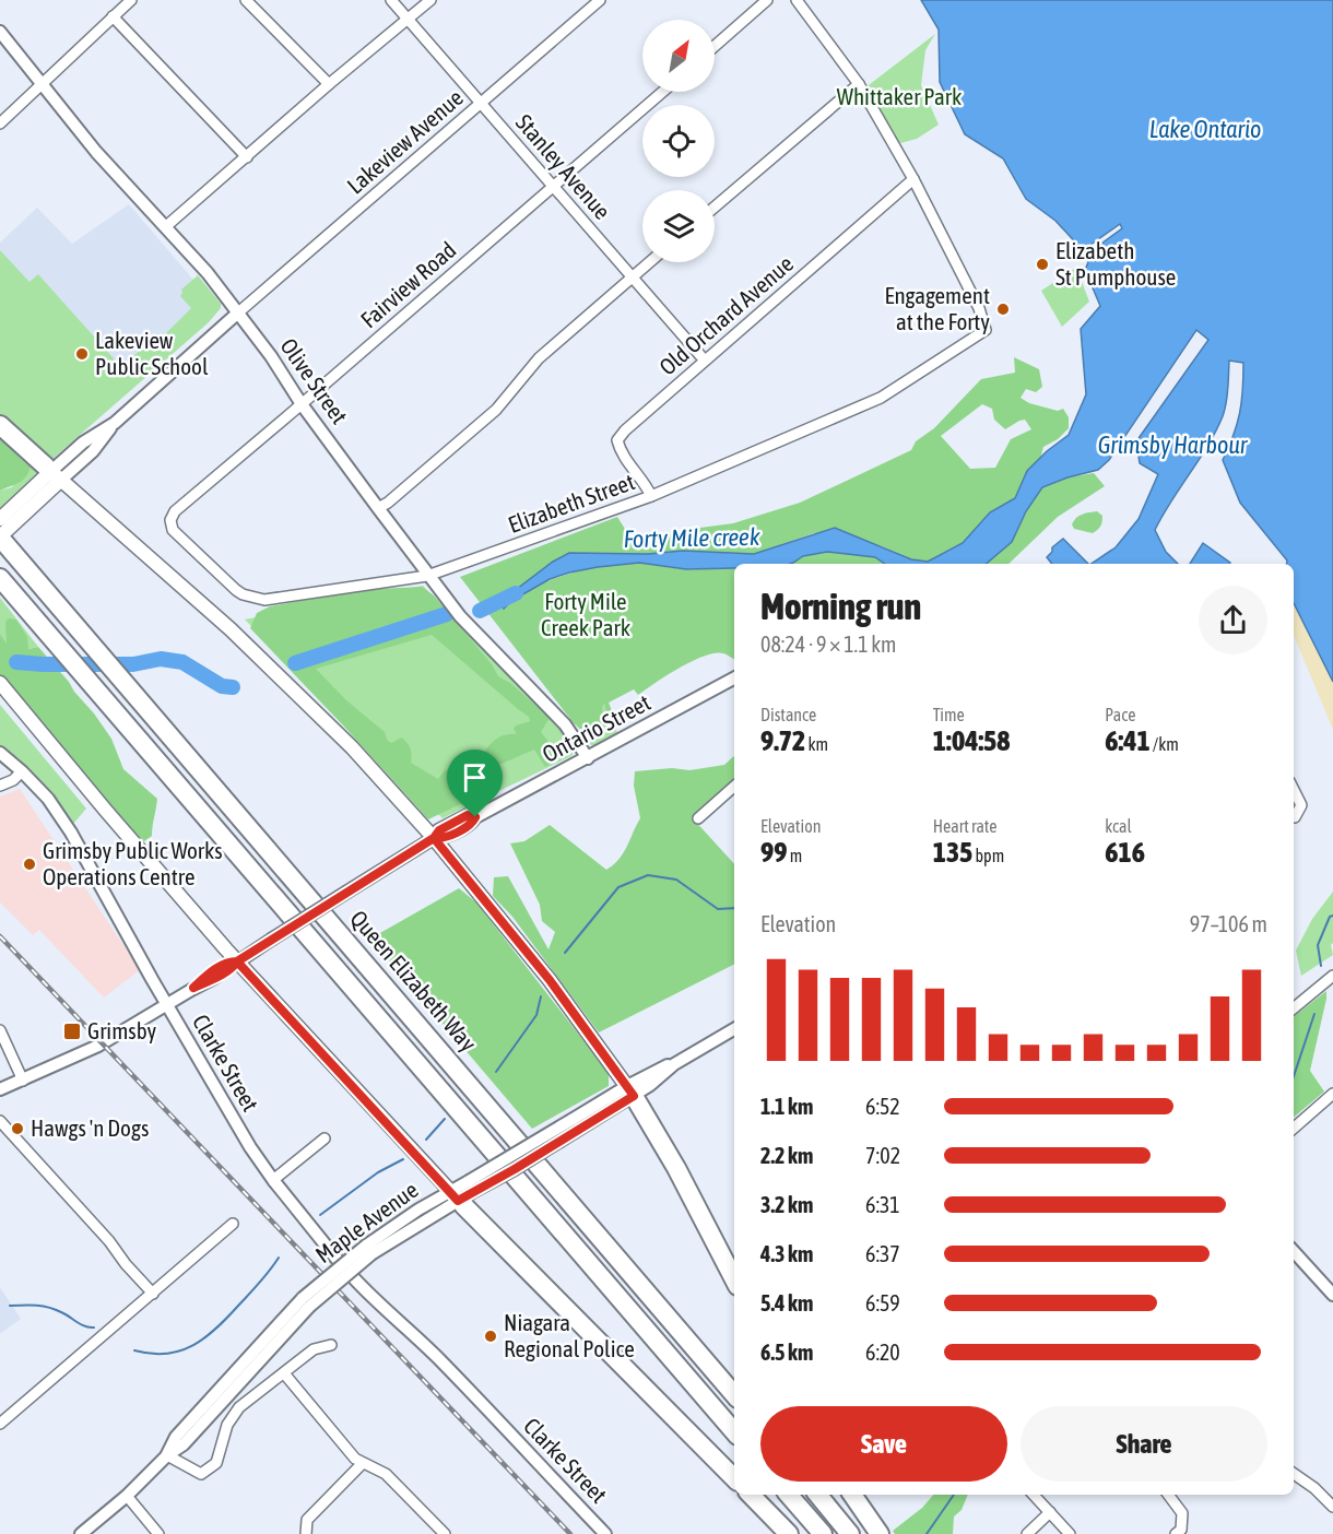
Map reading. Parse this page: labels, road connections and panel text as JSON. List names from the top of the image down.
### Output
{
  "streets": {
    "highway": ["Queen Elizabeth Way"],
    "street": [
      "Lakeview Avenue",
      "Stanley Avenue",
      "Fairview Road",
      "Old Orchard Avenue",
      "Olive Street",
      "Elizabeth Street",
      "Ontario Street",
      "Clarke Street",
      "Maple Avenue"
    ]
  },
  "crossings": [
    ["Lakeview Avenue", "Stanley Avenue"],
    ["Lakeview Avenue", "Olive Street"],
    ["Stanley Avenue", "Fairview Road"],
    ["Stanley Avenue", "Old Orchard Avenue"],
    ["Fairview Road", "Olive Street"],
    ["Fairview Road", "Elizabeth Street"],
    ["Old Orchard Avenue", "Elizabeth Street"],
    ["Olive Street", "Elizabeth Street"],
    ["Olive Street", "Ontario Street"],
    ["Ontario Street", "Clarke Street"]
  ],
  "water": ["Lake Ontario", "Grimsby Harbour", "Forty Mile creek"],
  "parks": ["Whittaker Park", "Forty Mile Creek Park"],
  "places": {
    "other": [
      "Elizabeth St Pumphouse",
      "Engagement at the Forty",
      "Lakeview Public School",
      "Grimsby Public Works Operations Centre",
      "Hawgs 'n Dogs",
      "Niagara Regional Police"
    ],
    "transit": ["Grimsby"]
  },
  "north": "top right",
  "page": {
    "heading": ["Morning run", "08:24 · 9 × 1.1 km"],
    "stats": [
      ["Distance", "9.72 km"],
      ["Time", "1:04:58"],
      ["Pace", "6:41 /km"],
      ["Elevation", "99 m"],
      ["Heart rate", "135 bpm"],
      ["kcal", "616"]
    ],
    "chart": ["Elevation", "97–106 m"],
    "list": [
      {
        "name": "1.1 km",
        "note": "6:52"
      },
      {
        "name": "2.2 km",
        "note": "7:02"
      },
      {
        "name": "3.2 km",
        "note": "6:31"
      },
      {
        "name": "4.3 km",
        "note": "6:37"
      },
      {
        "name": "5.4 km",
        "note": "6:59"
      },
      {
        "name": "6.5 km",
        "note": "6:20"
      }
    ],
    "buttons": ["Save", "Share"]
  }
}
